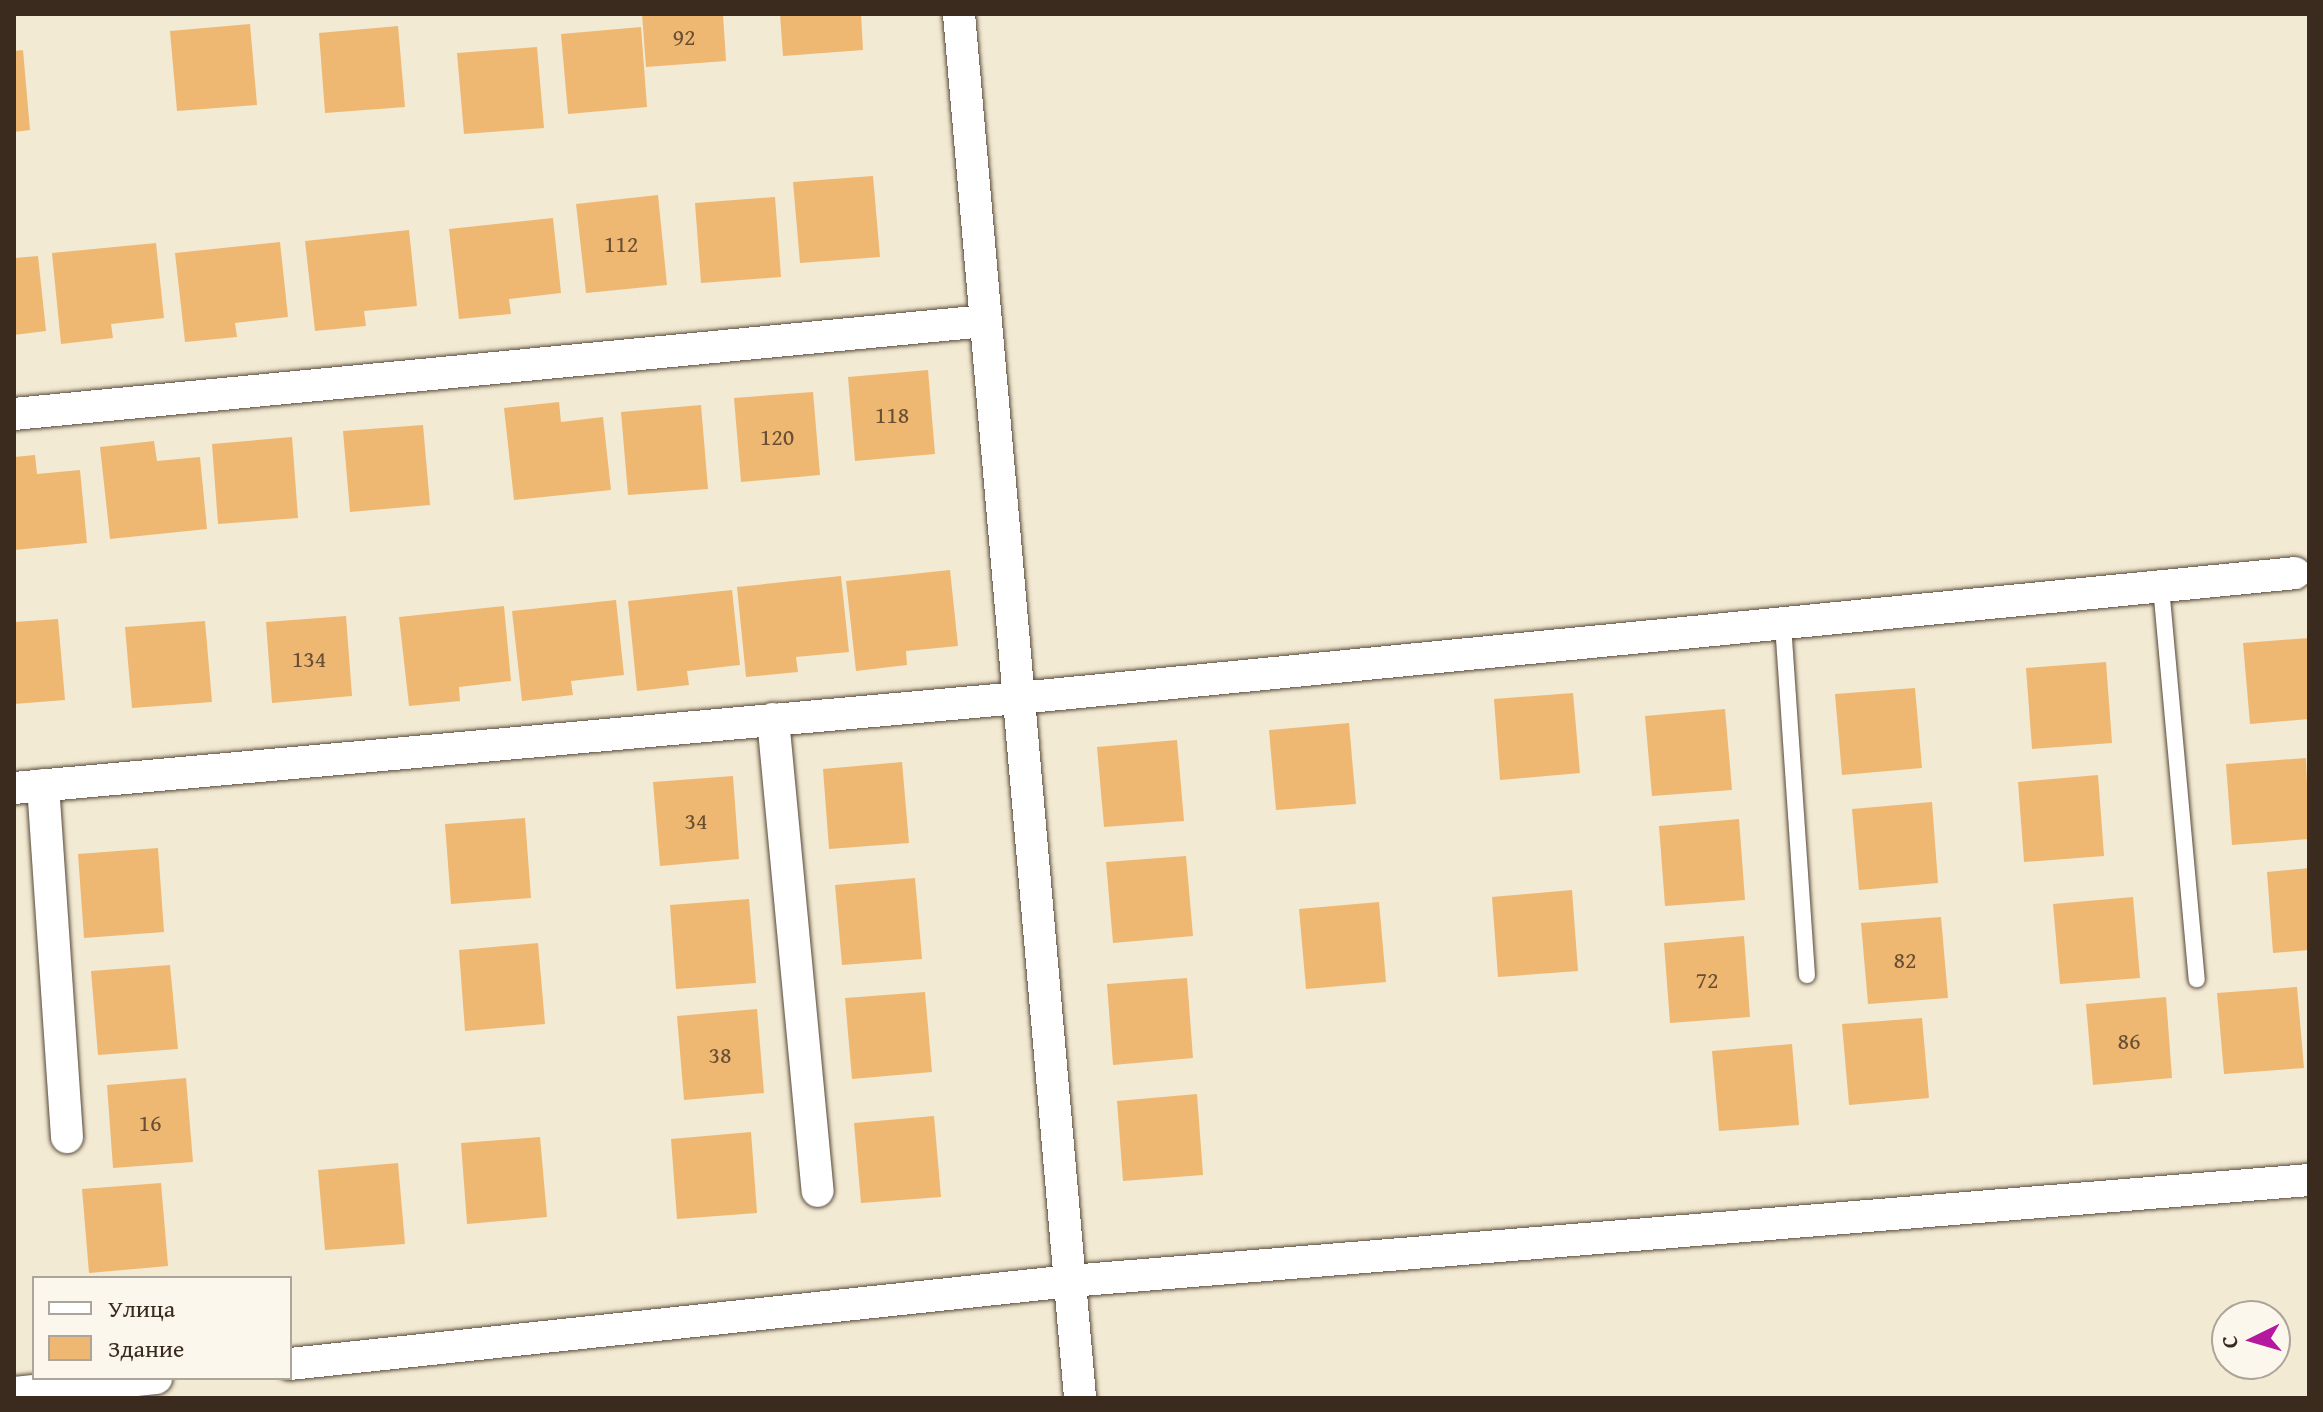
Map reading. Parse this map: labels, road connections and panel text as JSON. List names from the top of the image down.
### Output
{
  "house_numbers": [
    "92",
    "112",
    "118",
    "120",
    "134",
    "34",
    "82",
    "72",
    "86",
    "38",
    "16"
  ],
  "legend": ["Улица", "Здание"],
  "north": "left"
}
